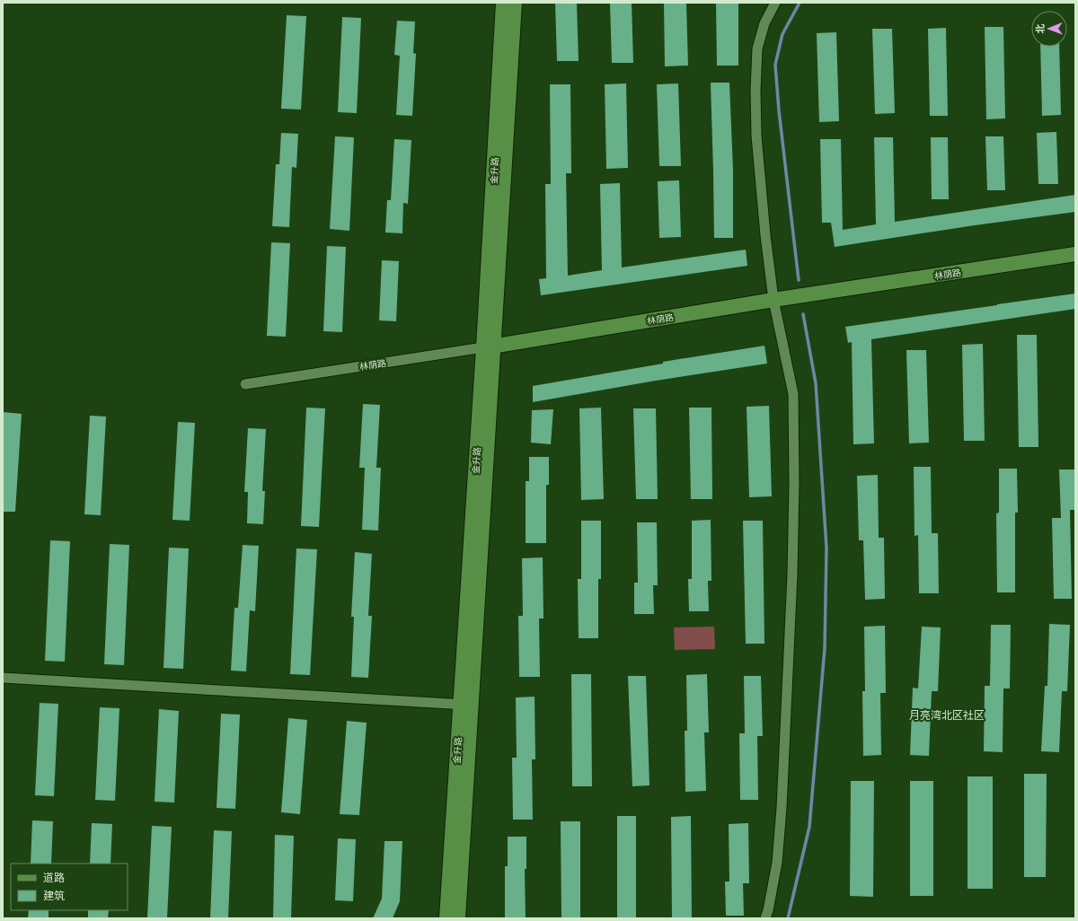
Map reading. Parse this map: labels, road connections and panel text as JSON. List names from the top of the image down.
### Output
{
  "streets": {
    "main road": ["金升路", "林荫路"]
  },
  "crossings": [
    ["金升路", "林荫路"]
  ],
  "districts": ["月亮湾北区社区"],
  "legend": ["道路", "建筑"],
  "north": "left"
}
